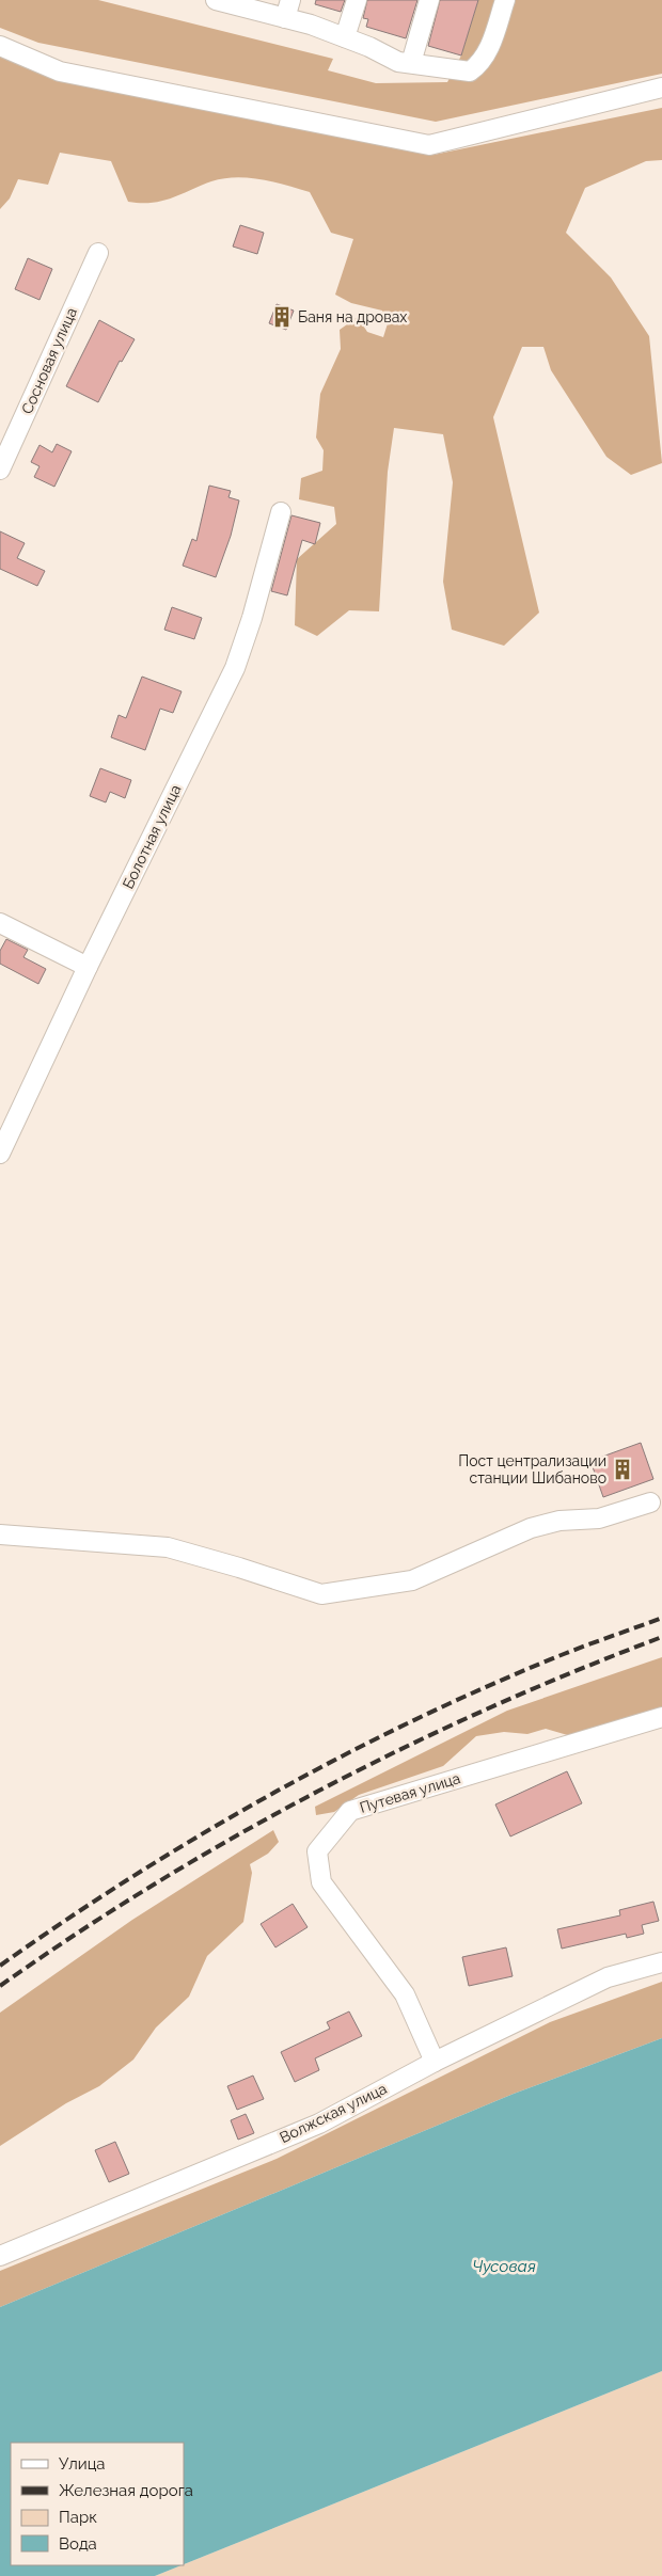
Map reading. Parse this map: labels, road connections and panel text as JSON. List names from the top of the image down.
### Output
{
  "streets": {
    "street": [
      "Сосновая улица",
      "Болотная улица",
      "Путевая улица",
      "Волжская улица"
    ]
  },
  "crossings": [
    ["Путевая улица", "Волжская улица"]
  ],
  "water": ["Чусовая"],
  "places": {
    "building": ["Баня на дровах", "Пост централизации станции Шибаново"]
  },
  "legend": [
    "Улица",
    "Железная дорога",
    "Парк",
    "Вода"
  ]
}
